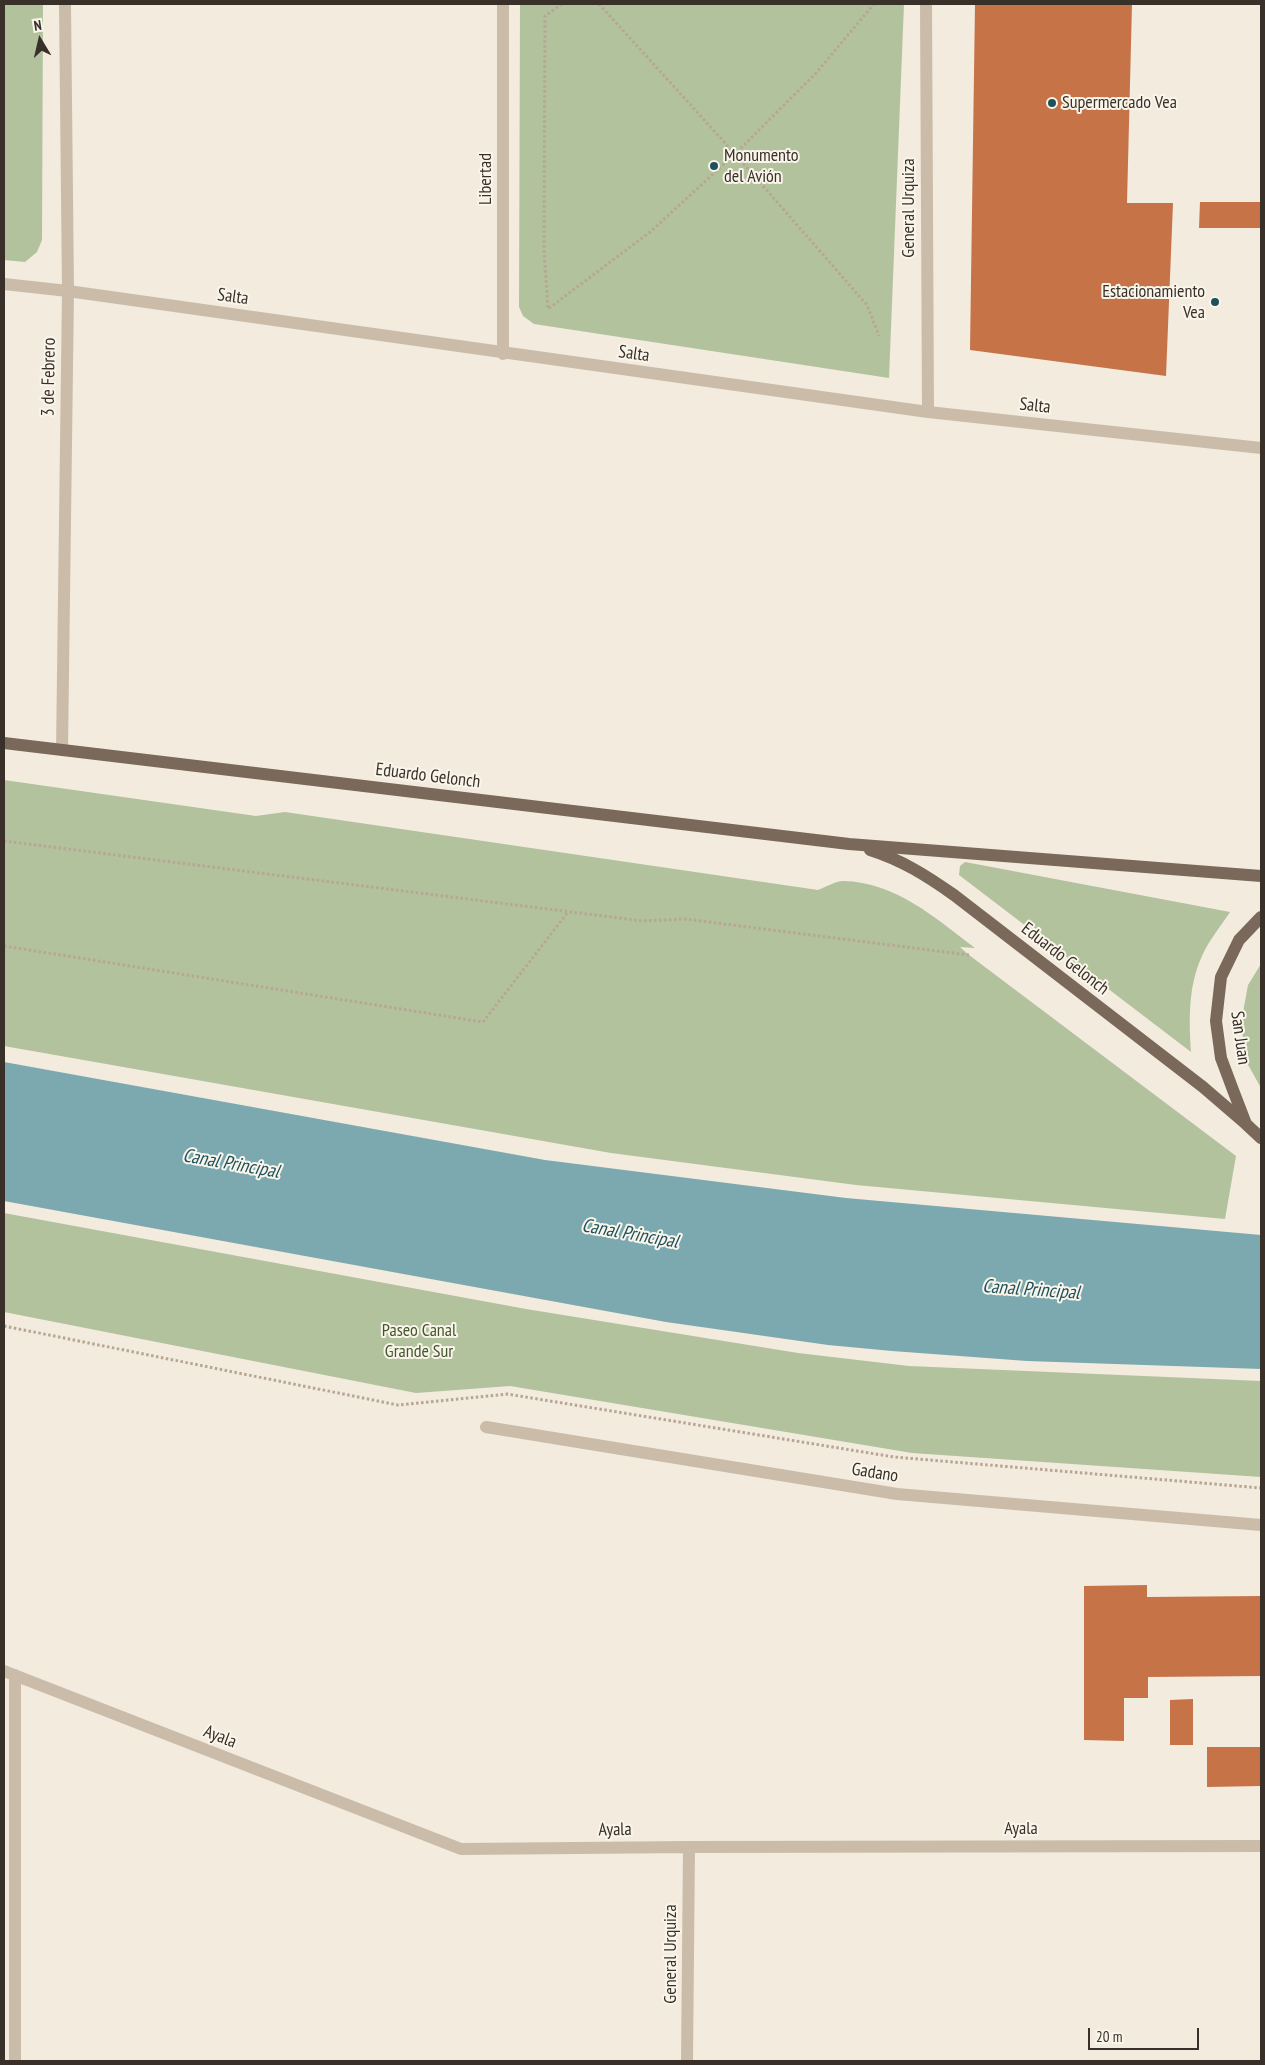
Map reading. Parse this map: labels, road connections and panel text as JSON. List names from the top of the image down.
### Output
{
  "streets": {
    "main road": ["Eduardo Gelonch", "San Juan"],
    "street": [
      "Libertad",
      "General Urquiza",
      "Salta",
      "3 de Febrero",
      "Gadano",
      "Ayala"
    ]
  },
  "crossings": [
    ["Libertad", "Salta"],
    ["General Urquiza", "Salta"],
    ["General Urquiza", "Ayala"],
    ["Salta", "3 de Febrero"],
    ["3 de Febrero", "Eduardo Gelonch"],
    ["Eduardo Gelonch", "San Juan"]
  ],
  "water": ["Canal Principal"],
  "parks": ["Paseo Canal Grande Sur"],
  "places": ["Supermercado Vea", "Monumento del Avión", "Estacionamiento Vea"],
  "scale_bar": "20 m",
  "north": "top"
}
